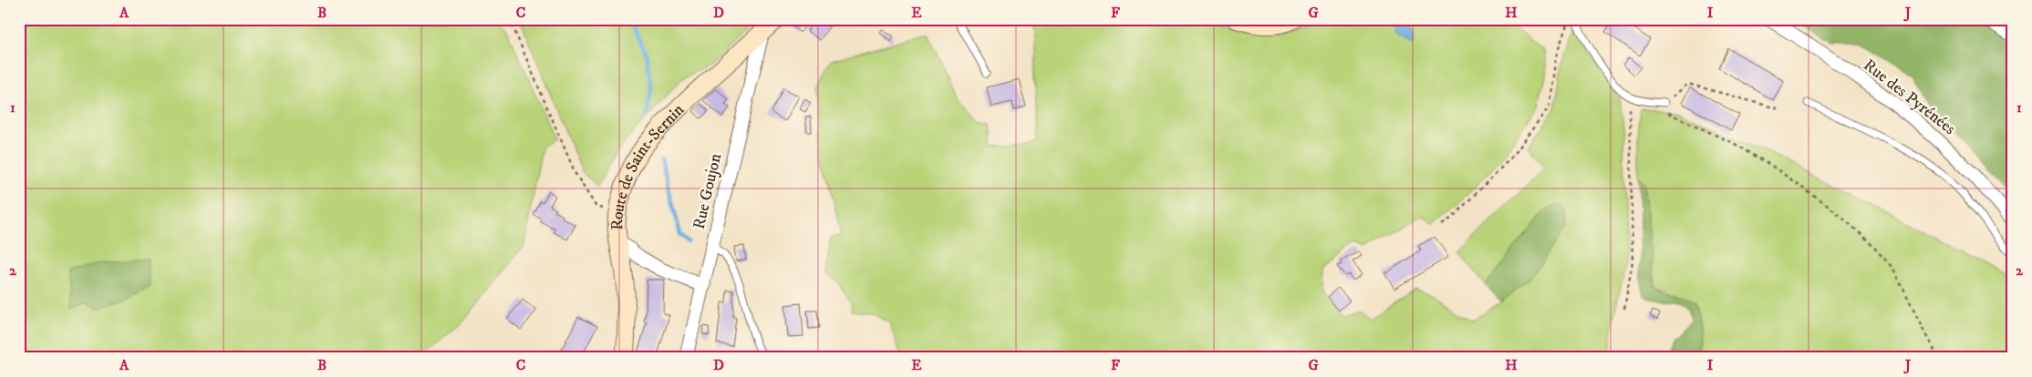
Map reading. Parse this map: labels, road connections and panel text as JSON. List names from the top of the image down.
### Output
{
  "streets": {
    "street": ["Rue des Pyrénées", "Route de Saint-Sernin", "Rue Goujon"]
  },
  "crossings": [
    ["Route de Saint-Sernin", "Rue Goujon"]
  ],
  "grid": {
    "columns": [
      "A",
      "B",
      "C",
      "D",
      "E",
      "F",
      "G",
      "H",
      "I",
      "J"
    ],
    "rows": ["1", "2"]
  }
}
